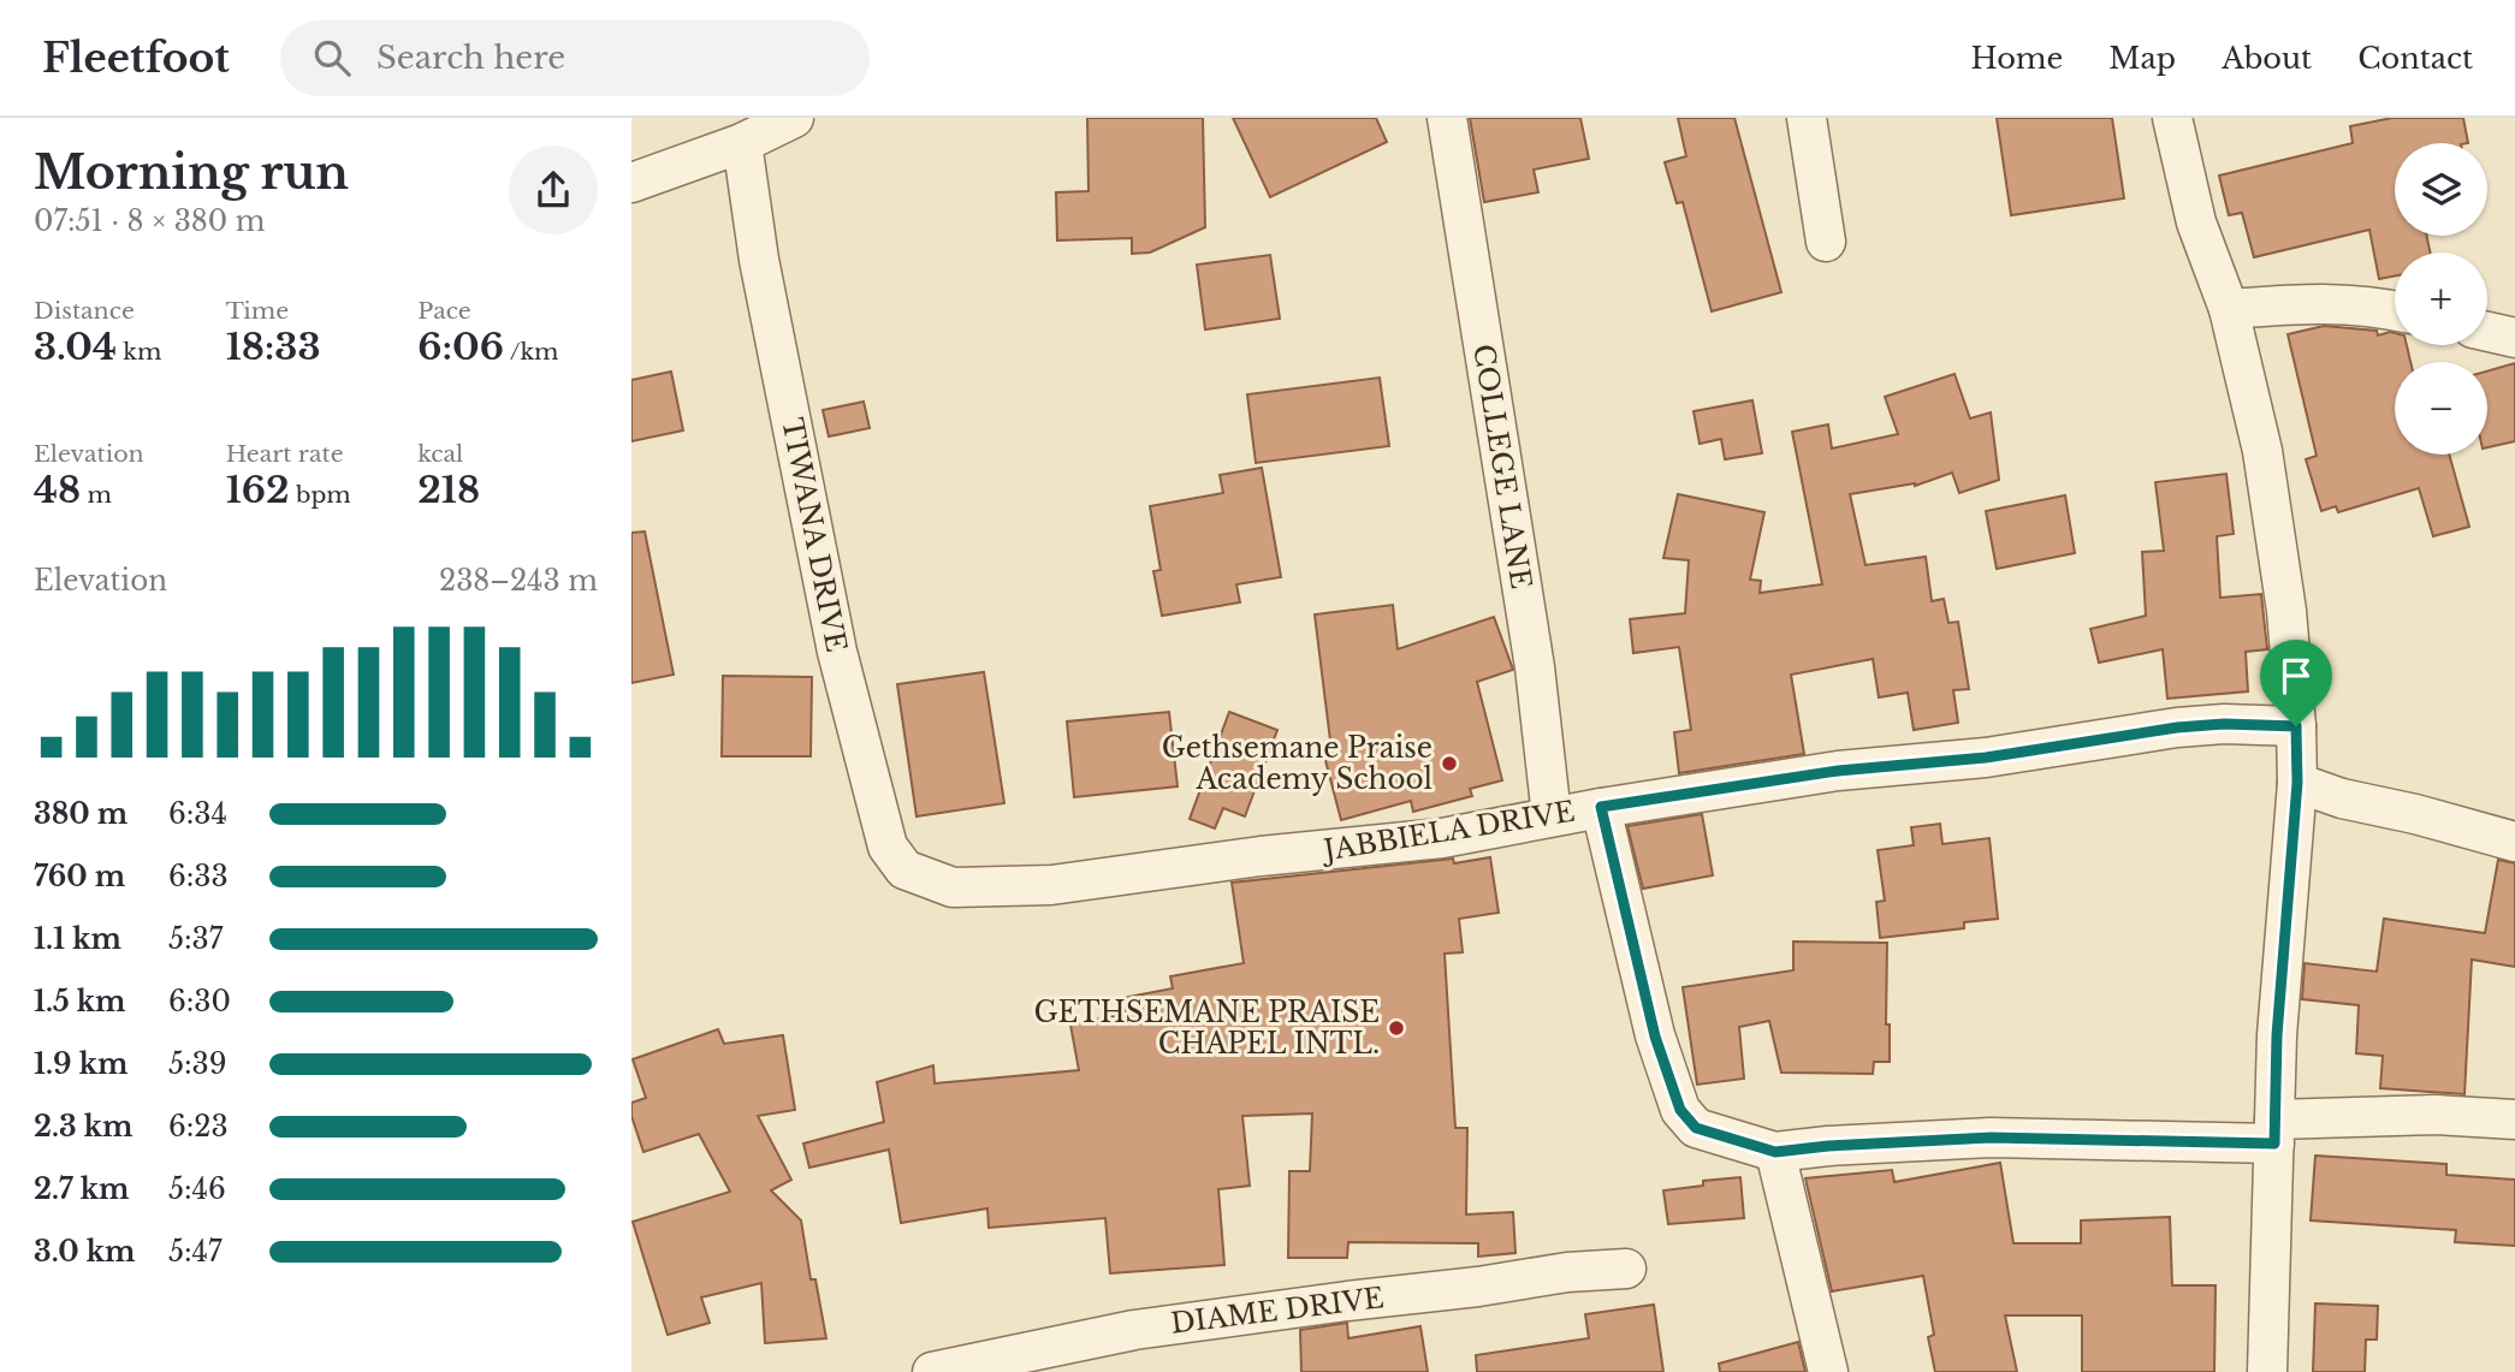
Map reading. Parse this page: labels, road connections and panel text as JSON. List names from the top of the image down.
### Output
{
  "streets": {
    "street": [
      "COLLEGE LANE",
      "TIWANA DRIVE",
      "JABBIELA DRIVE",
      "DIAME DRIVE"
    ]
  },
  "crossings": [
    ["COLLEGE LANE", "JABBIELA DRIVE"],
    ["TIWANA DRIVE", "JABBIELA DRIVE"]
  ],
  "places": ["Gethsemane Praise Academy School", "GETHSEMANE PRAISE CHAPEL INTL."],
  "page": {
    "header": "Fleetfoot",
    "search": "Search here",
    "nav": [
      "Home",
      "Map",
      "About",
      "Contact"
    ],
    "heading": ["Morning run", "07:51 · 8 × 380 m"],
    "map_buttons": ["+", "−"],
    "stats": [
      ["Distance", "3.04 km"],
      ["Time", "18:33"],
      ["Pace", "6:06 /km"],
      ["Elevation", "48 m"],
      ["Heart rate", "162 bpm"],
      ["kcal", "218"]
    ],
    "chart": ["Elevation", "238–243 m"],
    "list": [
      {
        "name": "380 m",
        "note": "6:34"
      },
      {
        "name": "760 m",
        "note": "6:33"
      },
      {
        "name": "1.1 km",
        "note": "5:37"
      },
      {
        "name": "1.5 km",
        "note": "6:30"
      },
      {
        "name": "1.9 km",
        "note": "5:39"
      },
      {
        "name": "2.3 km",
        "note": "6:23"
      },
      {
        "name": "2.7 km",
        "note": "5:46"
      },
      {
        "name": "3.0 km",
        "note": "5:47"
      }
    ]
  }
}
